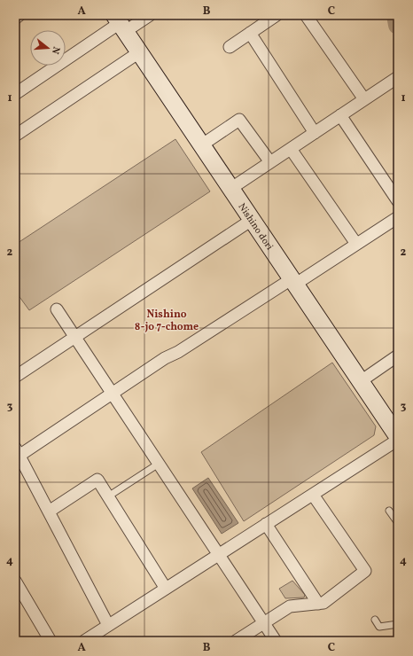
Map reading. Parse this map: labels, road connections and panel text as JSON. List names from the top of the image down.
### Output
{
  "streets": {
    "street": ["Nishino dori"]
  },
  "districts": ["Nishino 8-jo 7-chome"],
  "north": "right",
  "grid": {
    "columns": ["A", "B", "C"],
    "rows": [
      "1",
      "2",
      "3",
      "4"
    ]
  }
}
